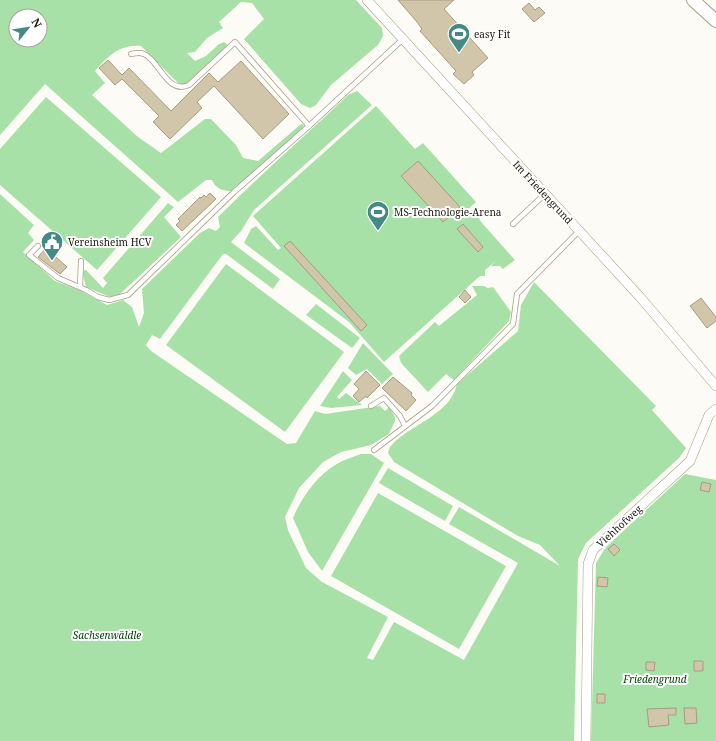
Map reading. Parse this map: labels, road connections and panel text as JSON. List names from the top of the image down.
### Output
{
  "streets": {
    "street": ["Im Friedengrund", "Viehhofweg"]
  },
  "parks": ["Sachsenwäldle", "Friedengrund"],
  "places": {
    "sports": ["easy Fit", "MS-Technologie-Arena"],
    "public building": ["Vereinsheim HCV"]
  },
  "north": "top right"
}
